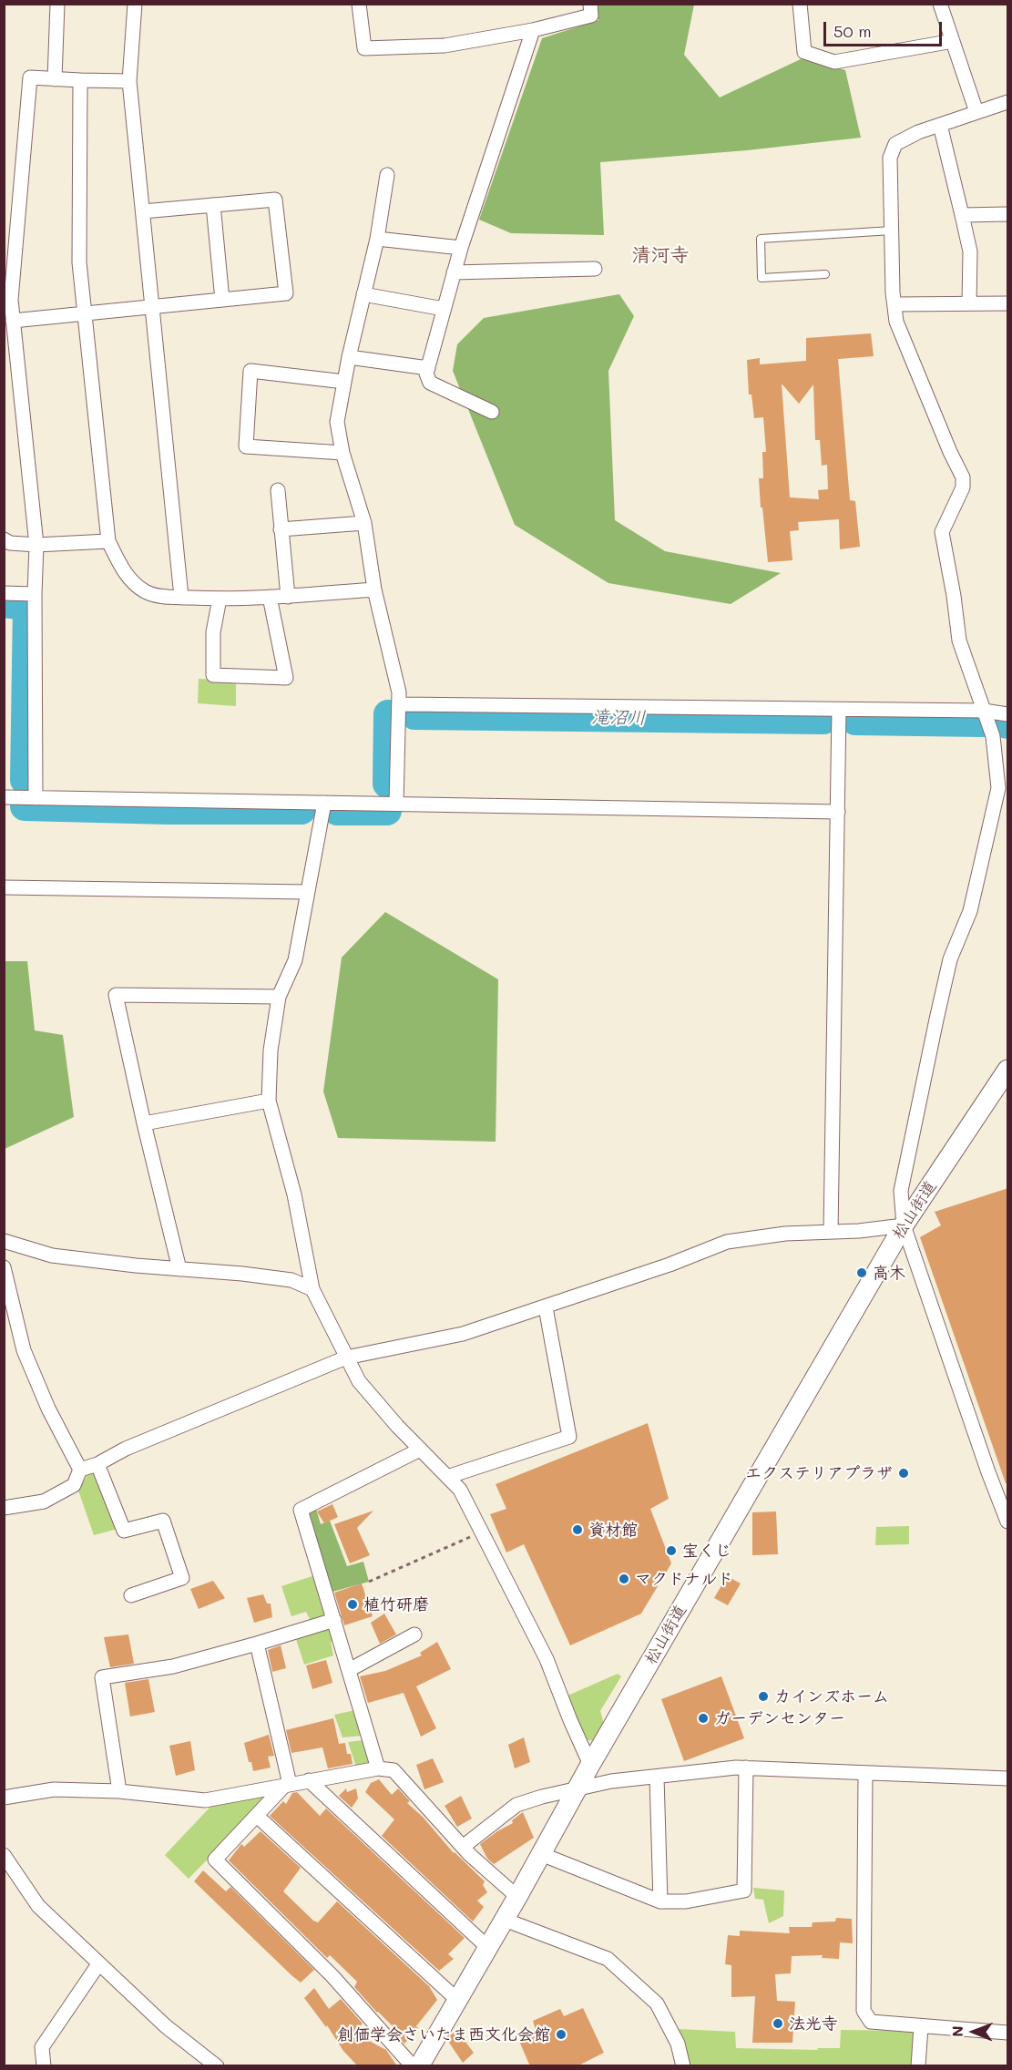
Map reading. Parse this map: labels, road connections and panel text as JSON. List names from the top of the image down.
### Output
{
  "streets": {
    "main road": ["松山街道"]
  },
  "districts": ["清河寺"],
  "water": ["滝沼川"],
  "places": [
    "高木",
    "エクステリアプラザ",
    "資材館",
    "宝くじ",
    "マクドナルド",
    "植竹研磨",
    "カインズホーム",
    "ガーデンセンター",
    "法光寺",
    "創価学会さいたま西文化会館"
  ],
  "scale_bar": "50 m",
  "north": "left"
}
